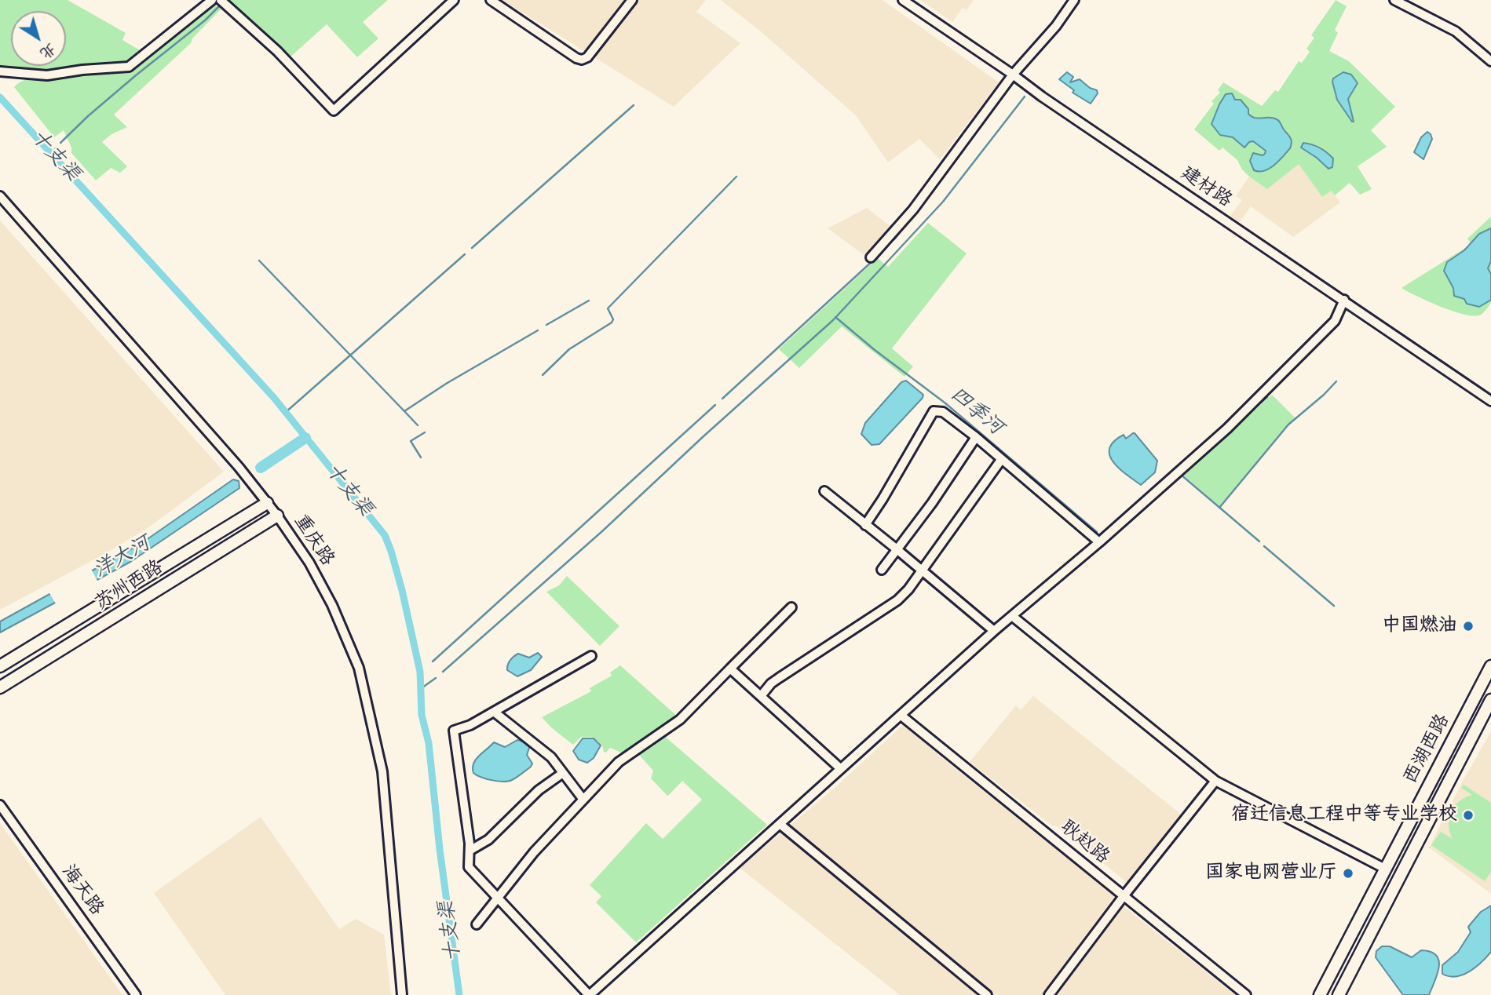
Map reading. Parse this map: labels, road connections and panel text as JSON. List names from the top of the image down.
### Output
{
  "streets": {
    "main road": ["苏州西路", "西湖西路"],
    "street": [
      "建材路",
      "重庆路",
      "耿赵路",
      "海天路"
    ]
  },
  "crossings": [
    ["重庆路", "苏州西路"]
  ],
  "water": ["十支渠", "四季河", "洋大河"],
  "places": ["中国燃油", "宿迁信息工程中等专业学校", "国家电网营业厅"],
  "north": "bottom right"
}
